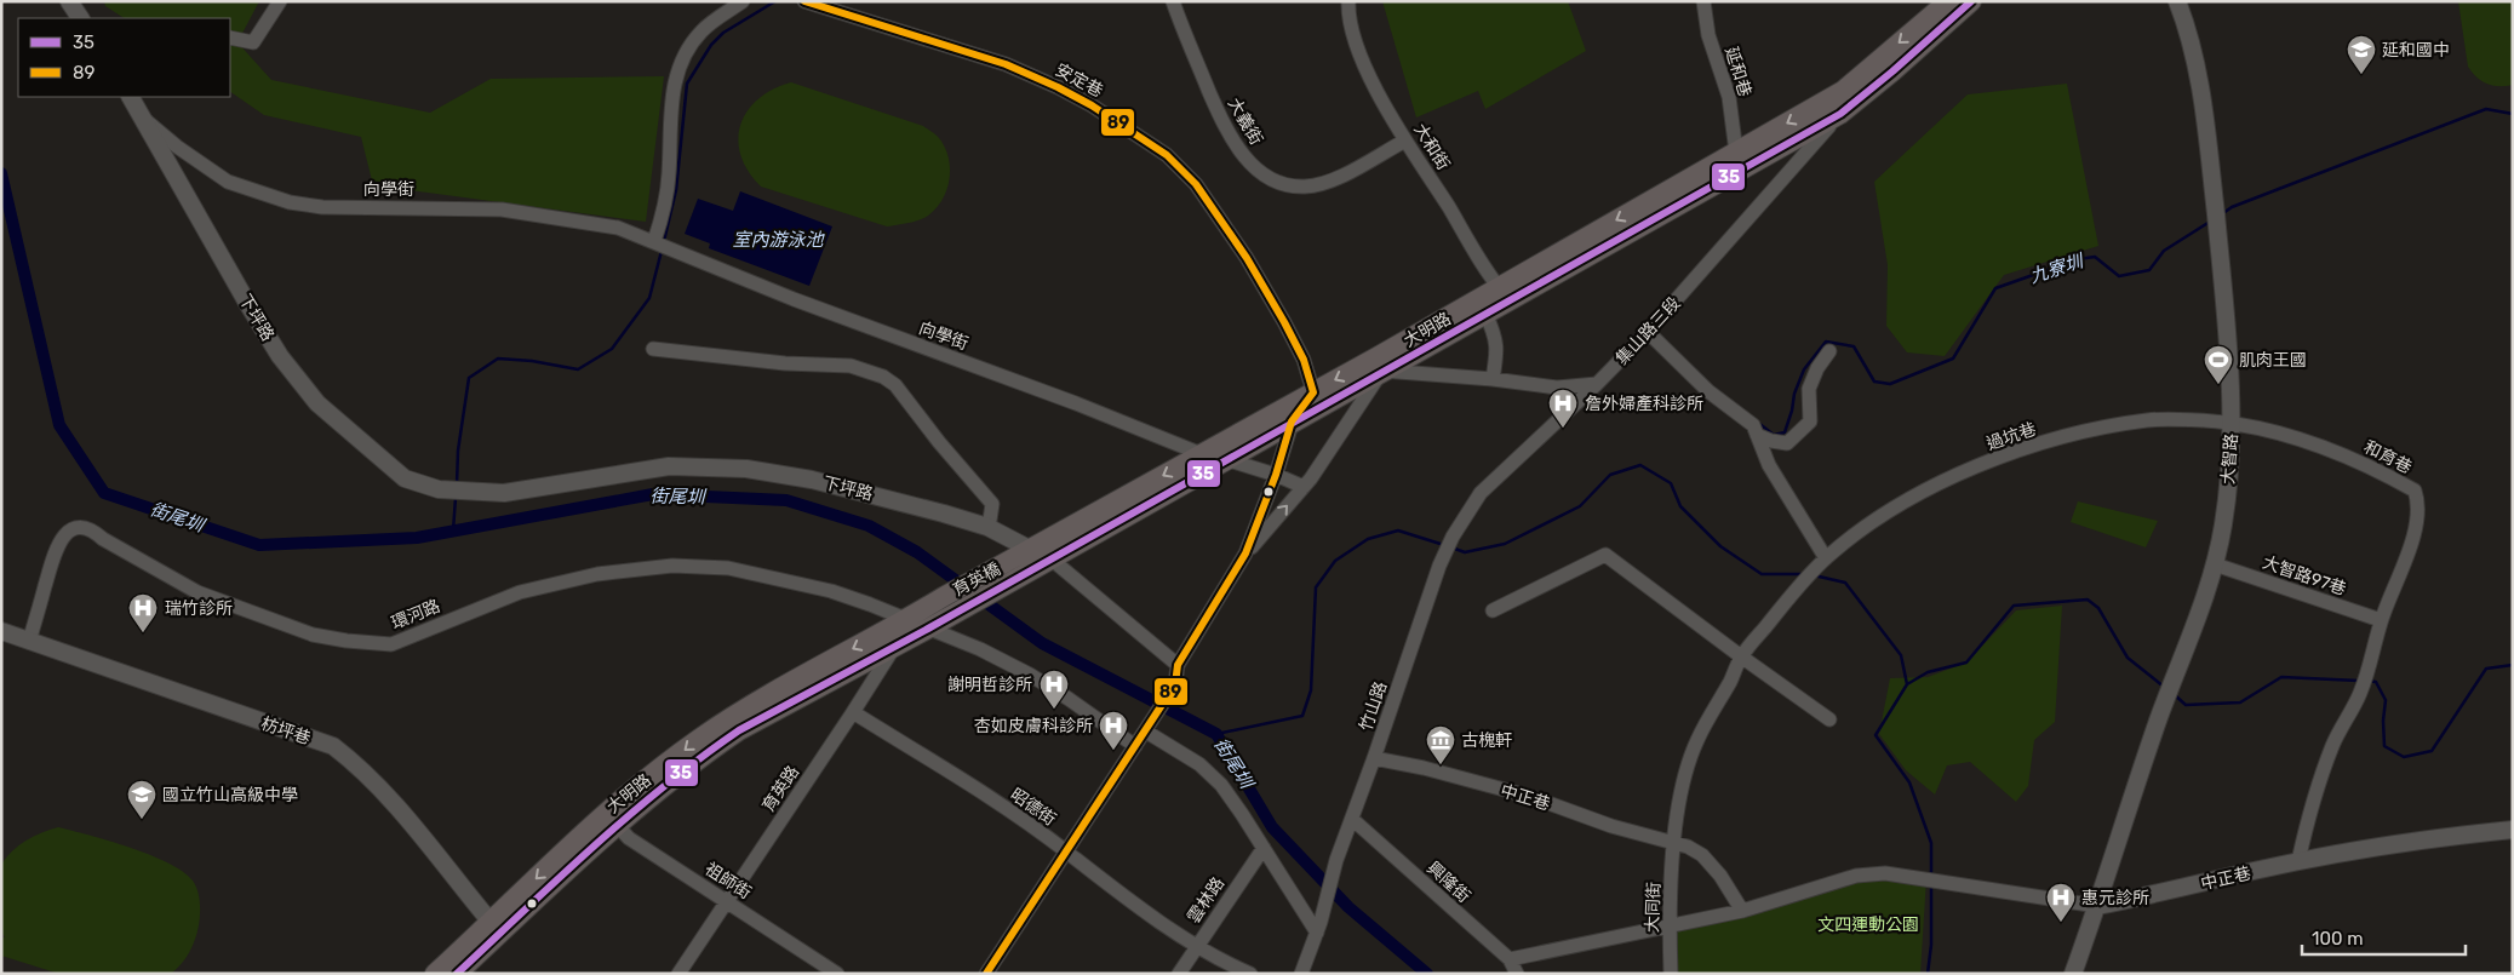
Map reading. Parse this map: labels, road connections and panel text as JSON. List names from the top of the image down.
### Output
{
  "streets": {
    "main road": ["大明路", "集山路三段", "育英橋"],
    "street": [
      "延和巷",
      "安定巷",
      "大義街",
      "大和街",
      "向學街",
      "下坪路",
      "過坑巷",
      "和育巷",
      "大智路",
      "大智路97巷",
      "環河路",
      "竹山路",
      "枋坪巷",
      "育英路",
      "中正巷",
      "昭德街",
      "祖師街",
      "興隆街",
      "雲林路",
      "大同街"
    ]
  },
  "crossings": [
    ["延和巷", "大明路"],
    ["安定巷", "大明路"],
    ["大義街", "大和街"],
    ["大和街", "大明路"],
    ["向學街", "下坪路"],
    ["向學街", "大明路"],
    ["下坪路", "大明路"],
    ["大明路", "集山路三段"],
    ["大明路", "育英橋"],
    ["大明路", "環河路"],
    ["大明路", "枋坪巷"],
    ["大明路", "育英路"],
    ["大明路", "祖師街"],
    ["集山路三段", "竹山路"],
    ["過坑巷", "和育巷"],
    ["過坑巷", "大智路"],
    ["和育巷", "大智路"],
    ["和育巷", "大智路97巷"],
    ["和育巷", "中正巷"],
    ["大智路", "大智路97巷"],
    ["大智路", "中正巷"],
    ["環河路", "枋坪巷"],
    ["環河路", "育英路"],
    ["竹山路", "中正巷"],
    ["竹山路", "興隆街"],
    ["育英路", "昭德街"],
    ["育英路", "祖師街"],
    ["中正巷", "興隆街"],
    ["中正巷", "大同街"],
    ["昭德街", "雲林路"]
  ],
  "water": ["室內游泳池", "九寮圳", "街尾圳"],
  "parks": ["文四運動公園"],
  "places": {
    "school or university": ["延和國中", "國立竹山高級中學"],
    "sports": ["肌肉王國"],
    "hospital": [
      "詹外婦產科診所",
      "瑞竹診所",
      "謝明哲診所",
      "杏如皮膚科診所",
      "惠元診所"
    ],
    "museum": ["古槐軒"]
  },
  "lines": ["transit line 35", "transit line 89"],
  "legend": ["35", "89"],
  "scale_bar": "100 m"
}
